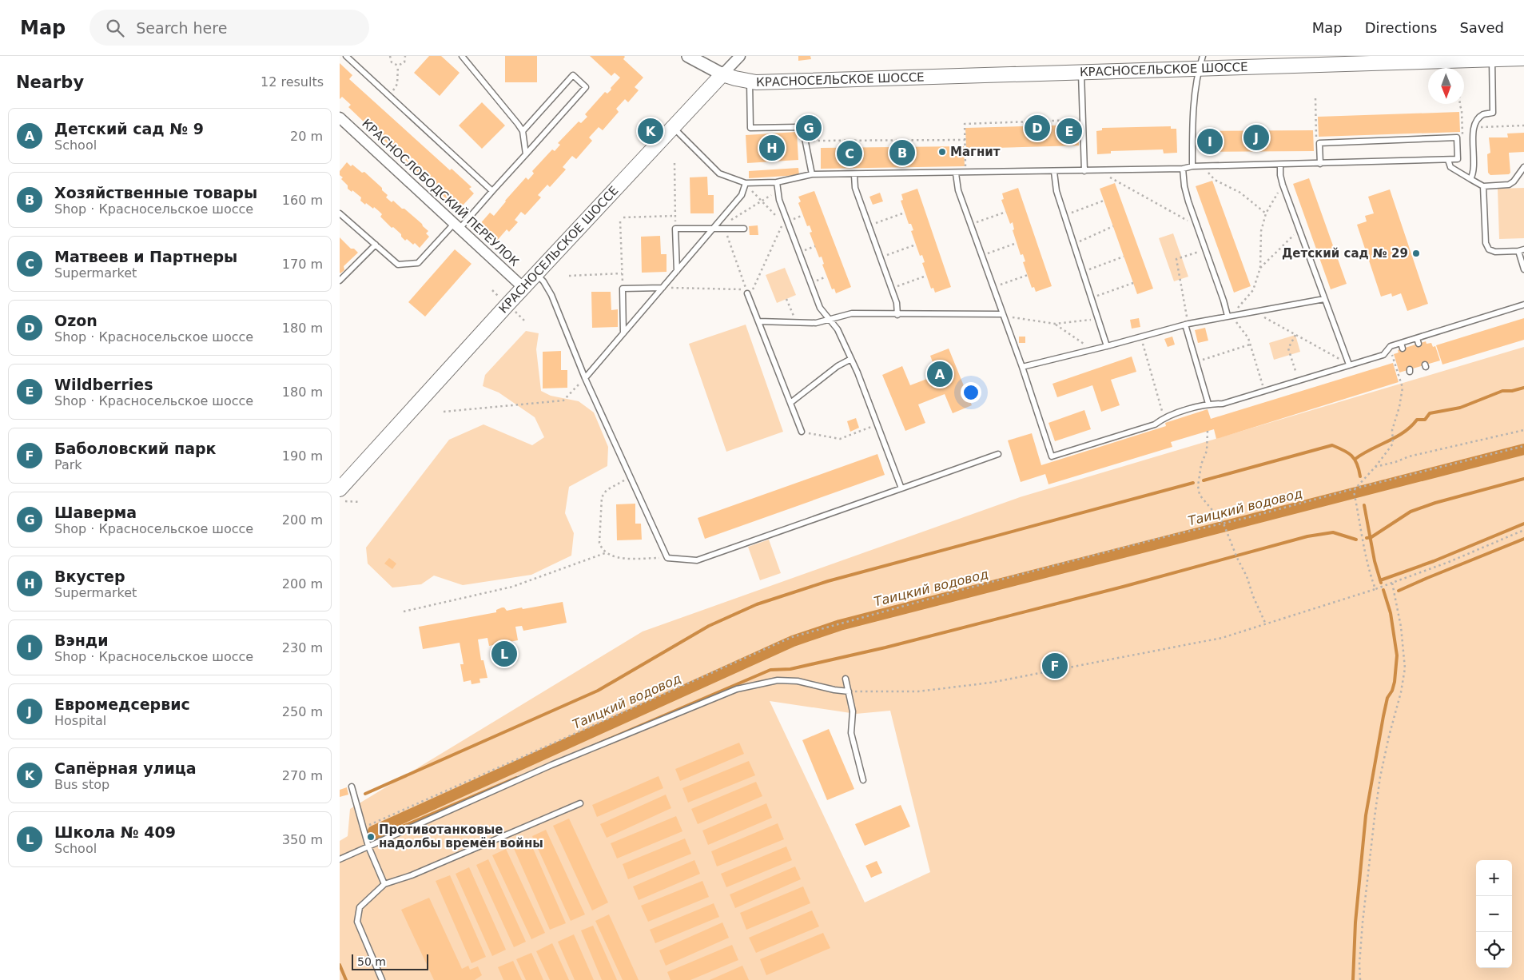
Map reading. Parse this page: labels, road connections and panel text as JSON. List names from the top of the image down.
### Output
{
  "streets": {
    "main road": ["КРАСНОСЕЛЬСКОЕ ШОССЕ"],
    "street": ["КРАСНОСЛОБОДСКИЙ ПЕРЕУЛОК"]
  },
  "crossings": [
    ["КРАСНОСЕЛЬСКОЕ ШОССЕ", "КРАСНОСЛОБОДСКИЙ ПЕРЕУЛОК"]
  ],
  "water": ["Таицкий водовод"],
  "places": ["Магнит", "Детский сад № 29", "Противотанковые надолбы времён войны"],
  "scale_bar": "50 m",
  "north": "bottom",
  "page": {
    "header": "Map",
    "search": "Search here",
    "nav": ["Map", "Directions", "Saved"],
    "heading": ["Nearby", "12 results"],
    "list": [
      {
        "mark": "A",
        "name": "Детский сад № 9",
        "note": "School",
        "value": "20 m"
      },
      {
        "mark": "B",
        "name": "Хозяйственные товары",
        "note": "Shop · Красносельское шоссе",
        "value": "160 m"
      },
      {
        "mark": "C",
        "name": "Матвеев и Партнеры",
        "note": "Supermarket",
        "value": "170 m"
      },
      {
        "mark": "D",
        "name": "Ozon",
        "note": "Shop · Красносельское шоссе",
        "value": "180 m"
      },
      {
        "mark": "E",
        "name": "Wildberries",
        "note": "Shop · Красносельское шоссе",
        "value": "180 m"
      },
      {
        "mark": "F",
        "name": "Баболовский парк",
        "note": "Park",
        "value": "190 m"
      },
      {
        "mark": "G",
        "name": "Шаверма",
        "note": "Shop · Красносельское шоссе",
        "value": "200 m"
      },
      {
        "mark": "H",
        "name": "Вкустер",
        "note": "Supermarket",
        "value": "200 m"
      },
      {
        "mark": "I",
        "name": "Вэнди",
        "note": "Shop · Красносельское шоссе",
        "value": "230 m"
      },
      {
        "mark": "J",
        "name": "Евромедсервис",
        "note": "Hospital",
        "value": "250 m"
      },
      {
        "mark": "K",
        "name": "Сапёрная улица",
        "note": "Bus stop",
        "value": "270 m"
      },
      {
        "mark": "L",
        "name": "Школа № 409",
        "note": "School",
        "value": "350 m"
      }
    ],
    "pins": [
      "D",
      "G",
      "E",
      "K",
      "J",
      "I",
      "H",
      "B",
      "C",
      "A",
      "L",
      "F"
    ],
    "map_buttons": ["+", "−"],
    "scale": "50 m"
  }
}
